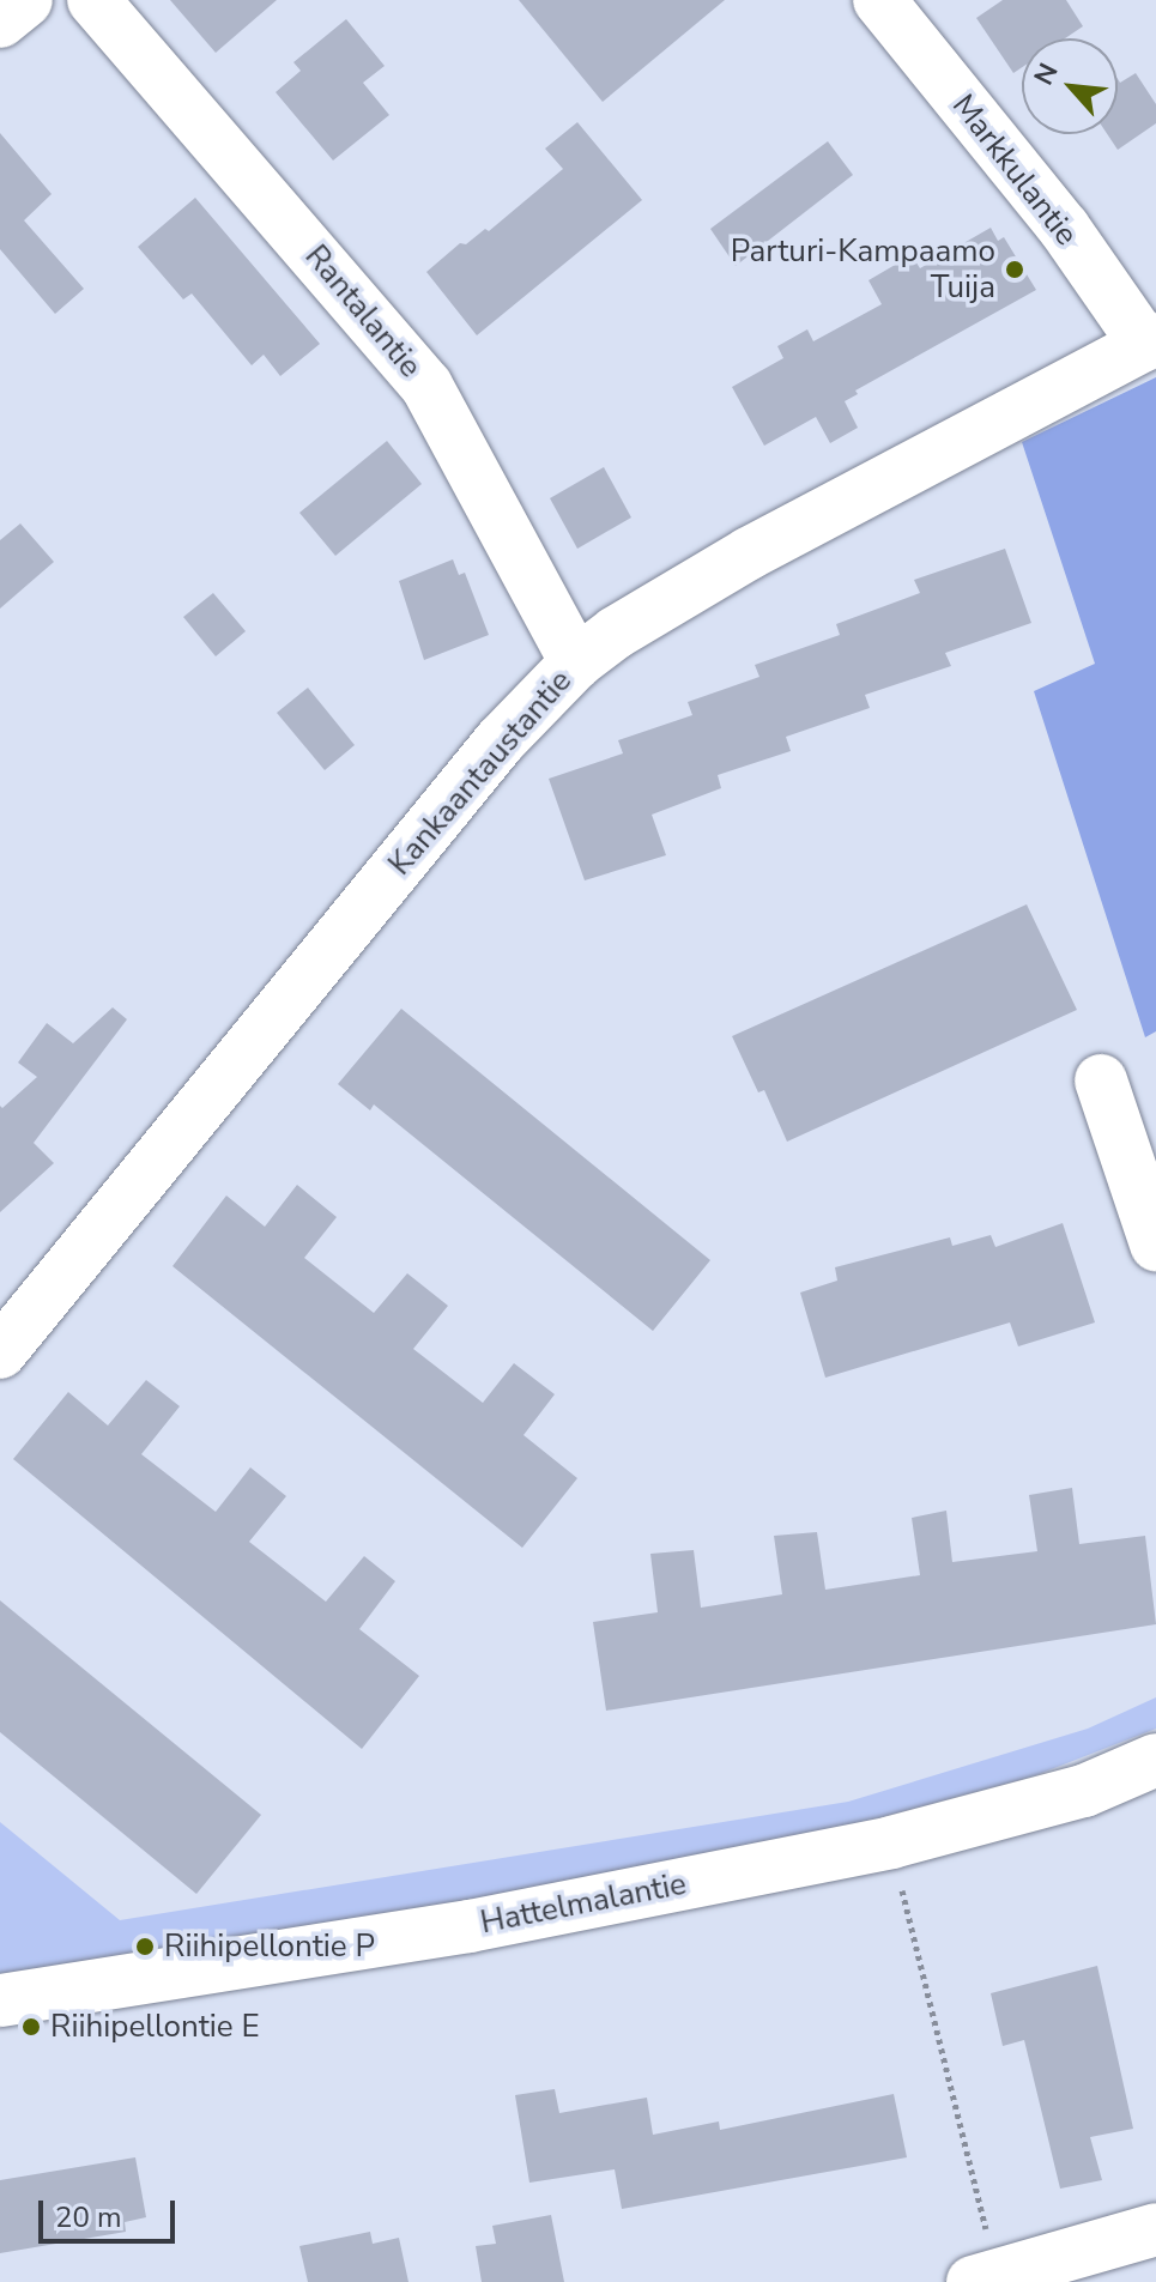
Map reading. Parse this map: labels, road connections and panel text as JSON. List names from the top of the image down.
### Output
{
  "streets": {
    "street": [
      "Markkulantie",
      "Rantalantie",
      "Kankaantaustantie",
      "Hattelmalantie"
    ]
  },
  "crossings": [
    ["Markkulantie", "Kankaantaustantie"],
    ["Rantalantie", "Kankaantaustantie"]
  ],
  "places": ["Parturi-Kampaamo Tuija", "Riihipellontie P", "Riihipellontie E"],
  "scale_bar": "20 m",
  "north": "top left"
}
